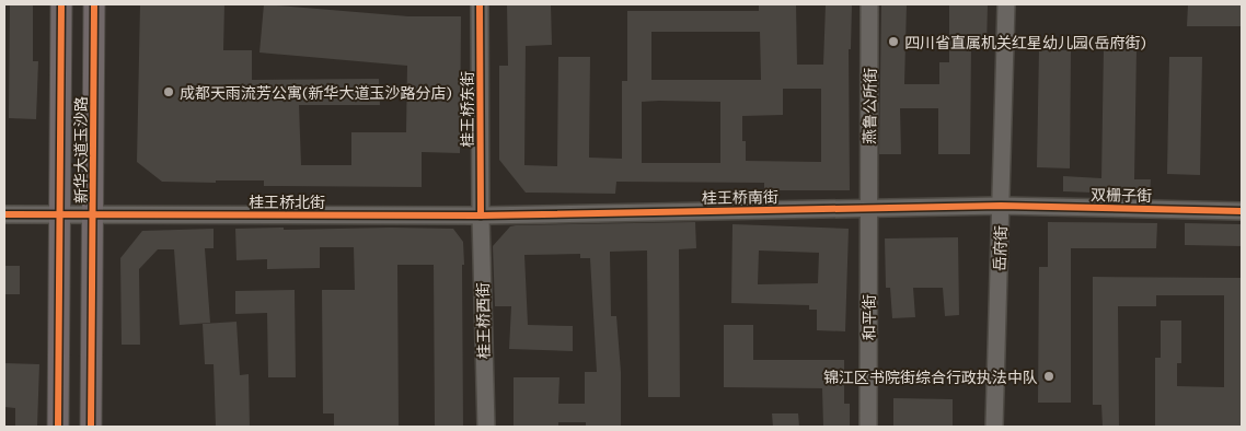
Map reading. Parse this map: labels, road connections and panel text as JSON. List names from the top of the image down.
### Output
{
  "streets": {
    "main road": ["新华大道玉沙路"],
    "street": [
      "燕鲁公所街",
      "桂王桥东街",
      "双栅子街",
      "桂王桥南街",
      "桂王桥北街",
      "岳府街",
      "和平街",
      "桂王桥西街"
    ]
  },
  "crossings": [
    ["燕鲁公所街", "桂王桥南街"],
    ["燕鲁公所街", "和平街"],
    ["桂王桥东街", "桂王桥南街"],
    ["桂王桥东街", "桂王桥北街"],
    ["桂王桥东街", "桂王桥西街"],
    ["新华大道玉沙路", "桂王桥北街"],
    ["双栅子街", "桂王桥南街"],
    ["双栅子街", "岳府街"],
    ["桂王桥南街", "桂王桥北街"],
    ["桂王桥南街", "岳府街"],
    ["桂王桥南街", "和平街"],
    ["桂王桥南街", "桂王桥西街"],
    ["桂王桥北街", "桂王桥西街"]
  ],
  "places": ["四川省直属机关红星幼儿园(岳府街)", "成都天雨流芳公寓(新华大道玉沙路分店)", "锦江区书院街综合行政执法中队"]
}
